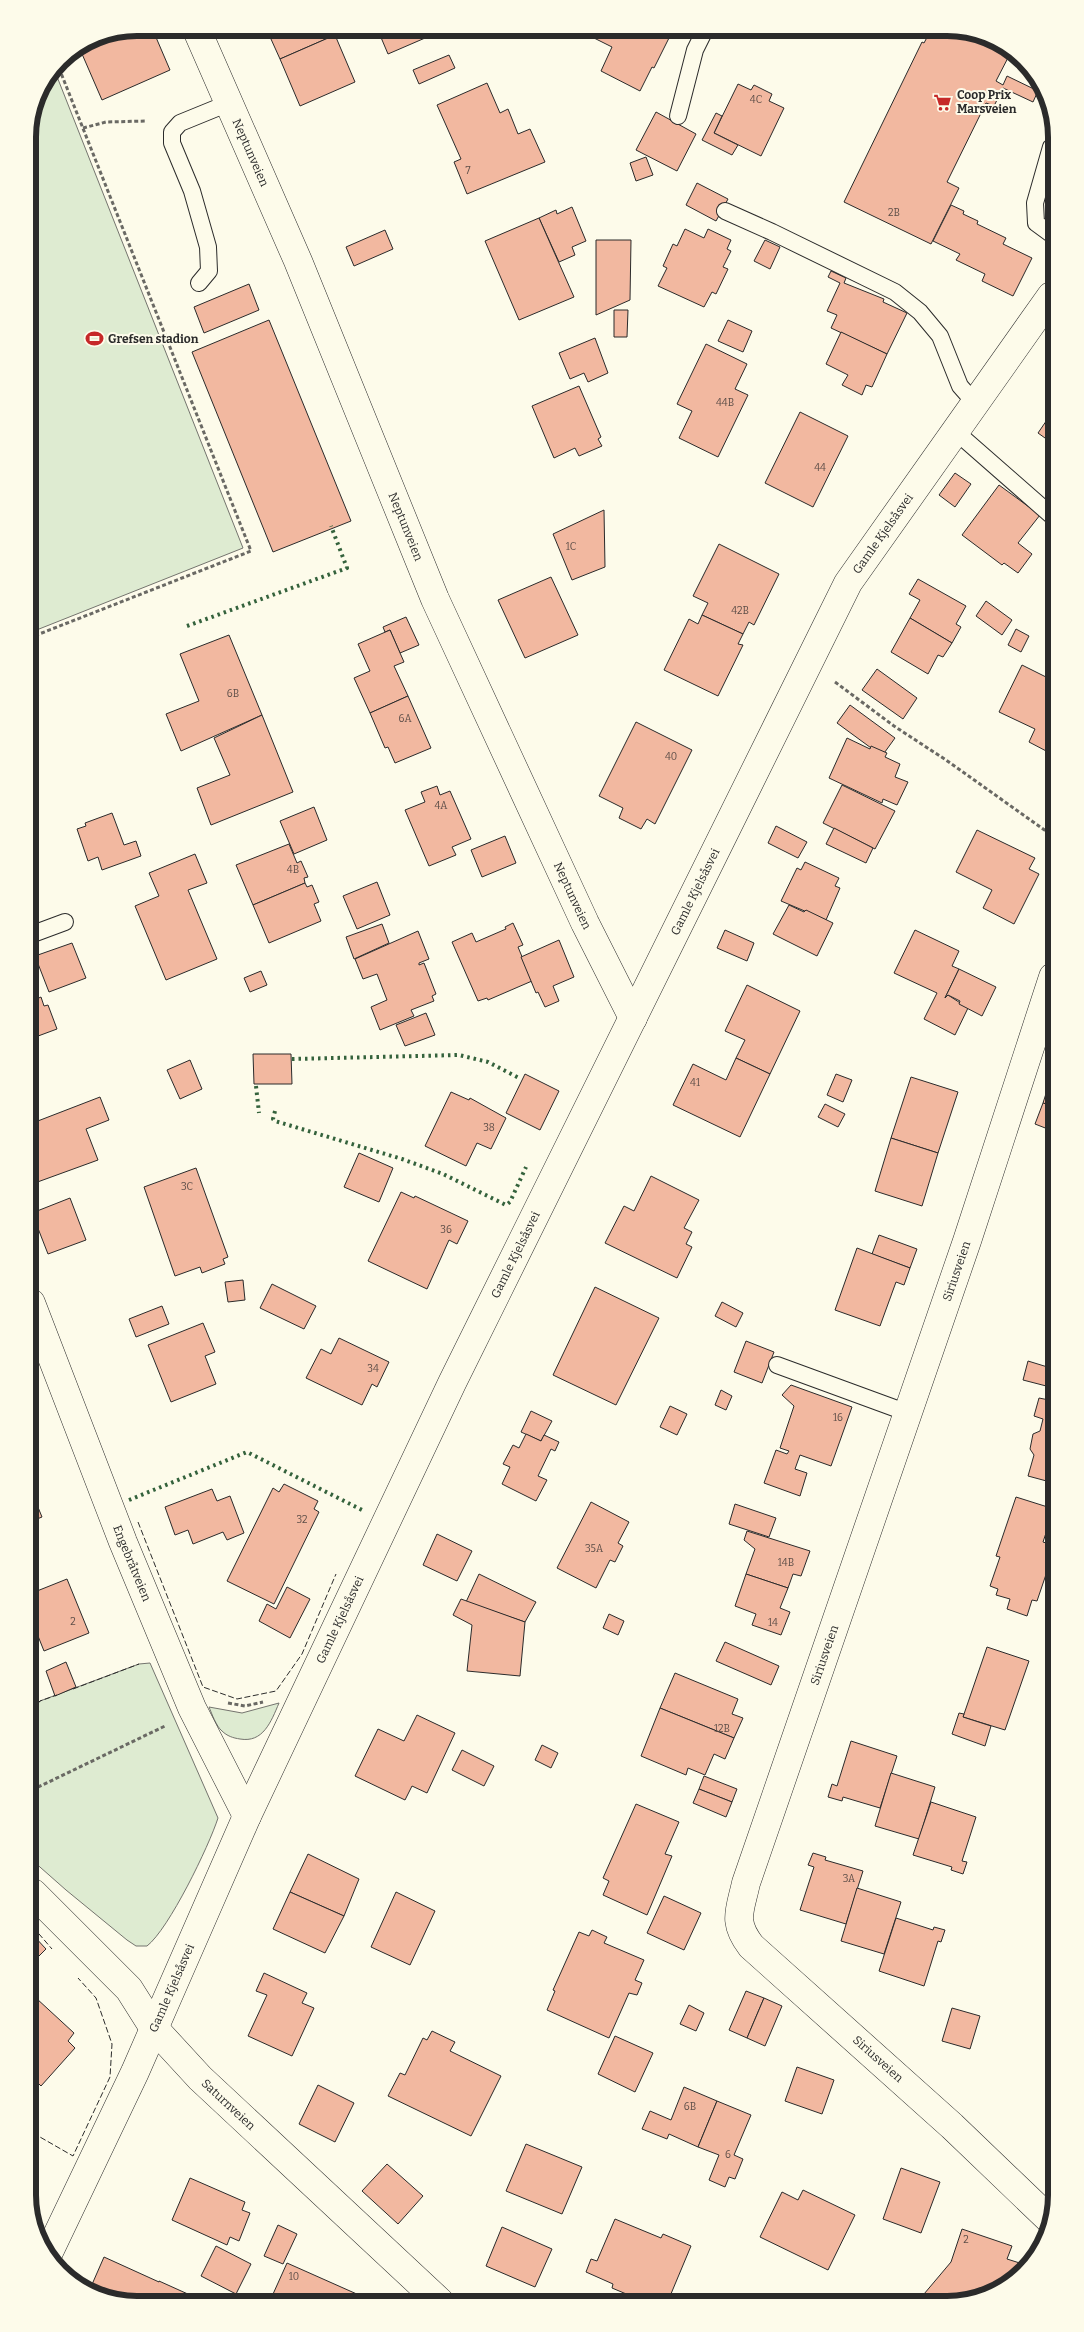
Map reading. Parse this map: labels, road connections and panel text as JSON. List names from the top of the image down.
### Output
{
  "streets": {
    "street": [
      "Neptunveien",
      "Gamle Kjelsåsvei",
      "Siriusveien",
      "Engebråtveien",
      "Saturnveien"
    ]
  },
  "crossings": [
    ["Neptunveien", "Gamle Kjelsåsvei"],
    ["Gamle Kjelsåsvei", "Engebråtveien"],
    ["Gamle Kjelsåsvei", "Saturnveien"]
  ],
  "places": {
    "supermarket": ["Coop Prix Marsveien"],
    "sports": ["Grefsen stadion"]
  },
  "house_numbers": [
    "4C",
    "7",
    "2B",
    "44B",
    "44",
    "1C",
    "42B",
    "6B",
    "6A",
    "40",
    "4A",
    "4B",
    "41",
    "38",
    "3C",
    "36",
    "34",
    "16",
    "32",
    "35A",
    "14B",
    "2",
    "14",
    "12B",
    "3A",
    "6B",
    "6",
    "2",
    "10"
  ]
}
